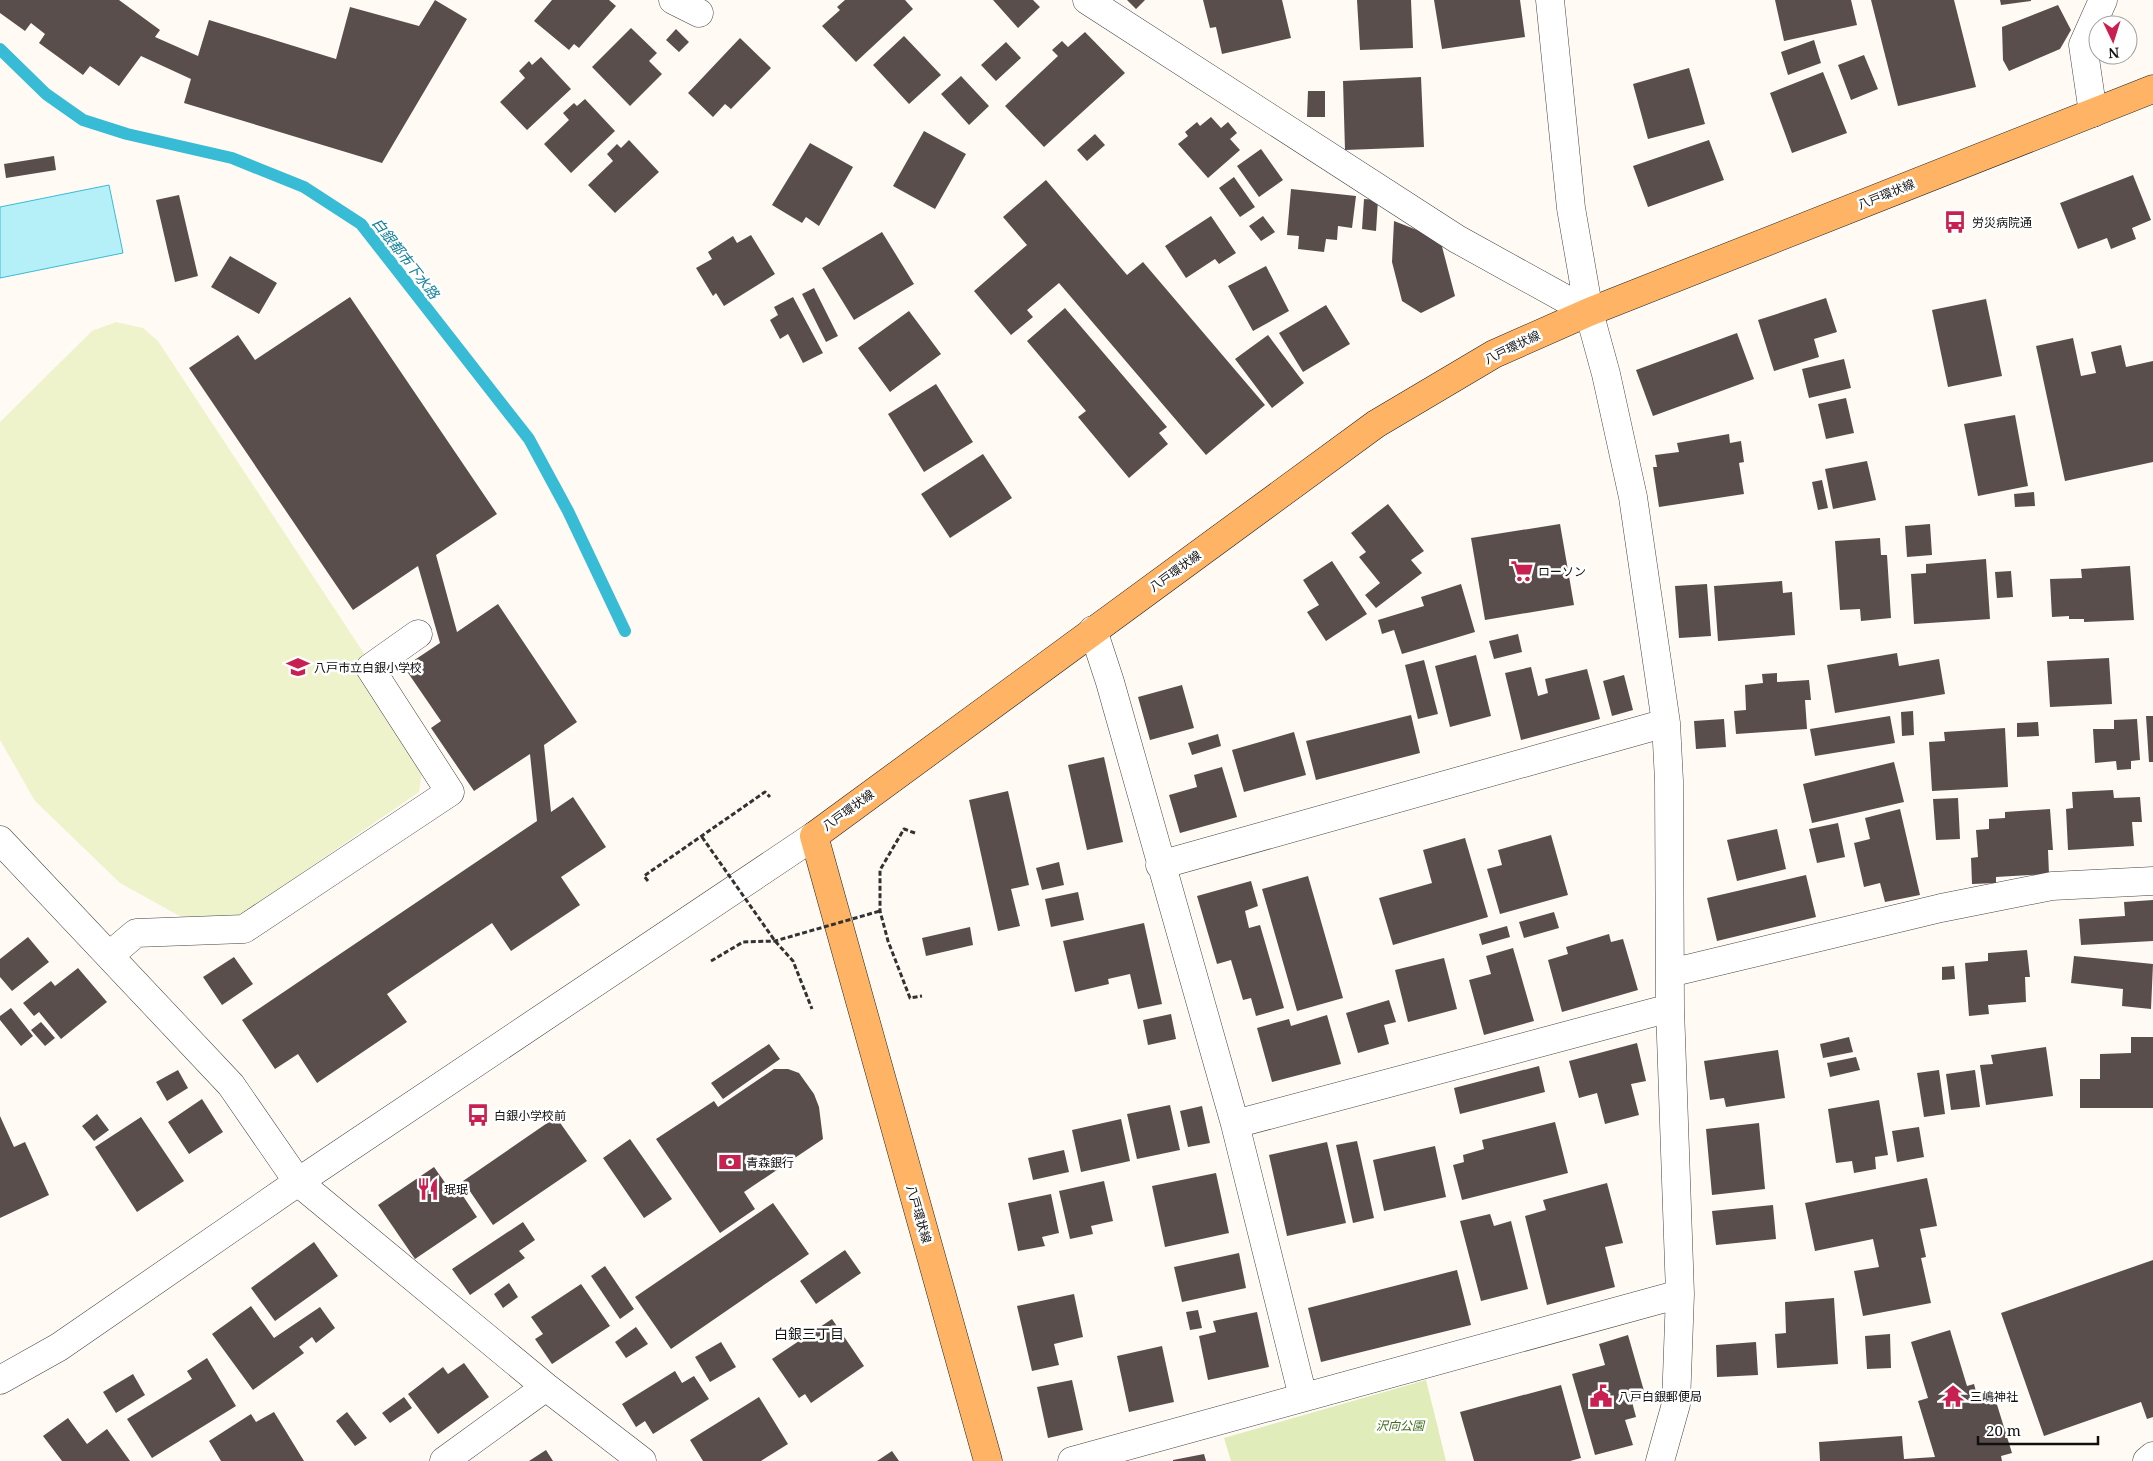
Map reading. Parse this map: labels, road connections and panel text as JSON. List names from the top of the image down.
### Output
{
  "streets": {
    "main road": ["八戸環状線"]
  },
  "districts": ["白銀三丁目"],
  "water": ["白銀都市下水路"],
  "parks": ["沢向公園"],
  "places": {
    "bus stop": ["労災病院通", "白銀小学校前"],
    "supermarket": ["ローソン"],
    "school or university": ["八戸市立白銀小学校"],
    "bank": ["青森銀行"],
    "restaurant": ["珉珉"],
    "public building": ["八戸白銀郵便局"],
    "temple": ["三嶋神社"]
  },
  "scale_bar": "20 m",
  "north": "bottom"
}
